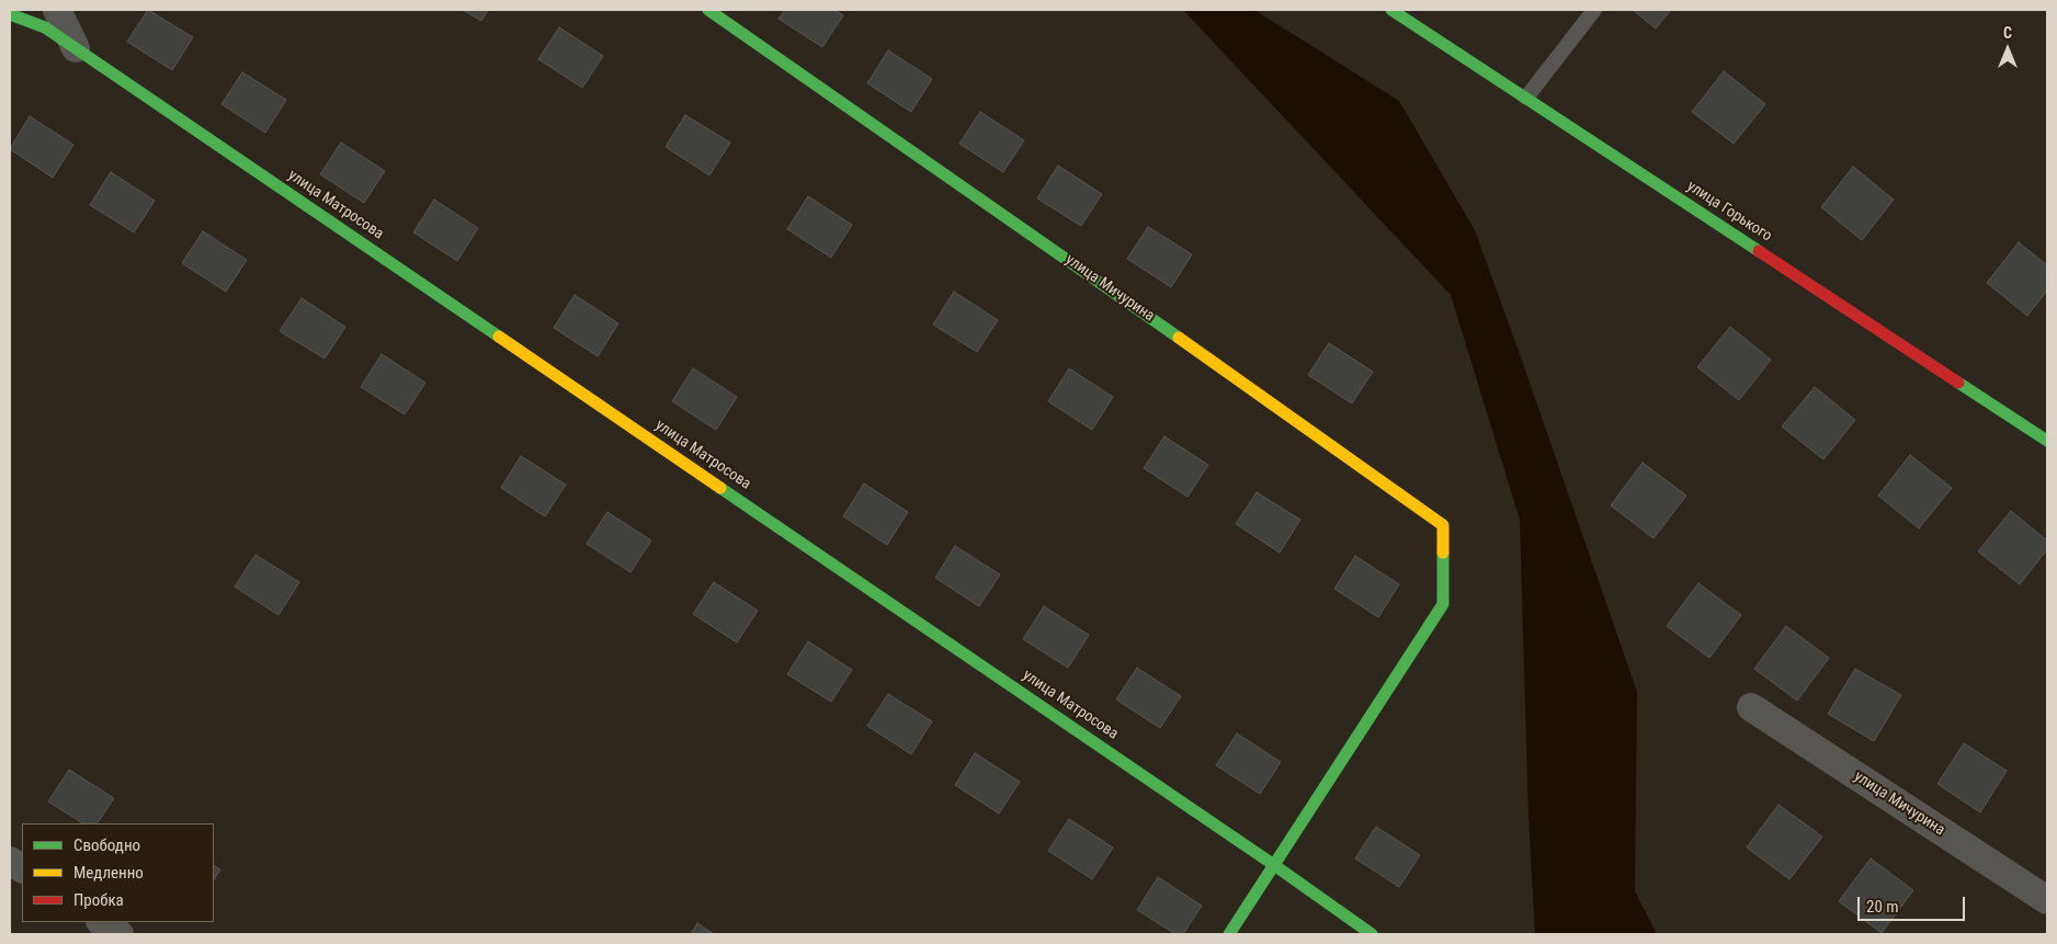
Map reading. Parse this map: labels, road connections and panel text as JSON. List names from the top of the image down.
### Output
{
  "streets": {
    "street": ["улица Матросова", "улица Горького", "улица Мичурина"]
  },
  "crossings": [
    ["улица Матросова", "улица Мичурина"]
  ],
  "legend": ["Свободно", "Медленно", "Пробка"],
  "scale_bar": "20 m",
  "north": "top"
}
